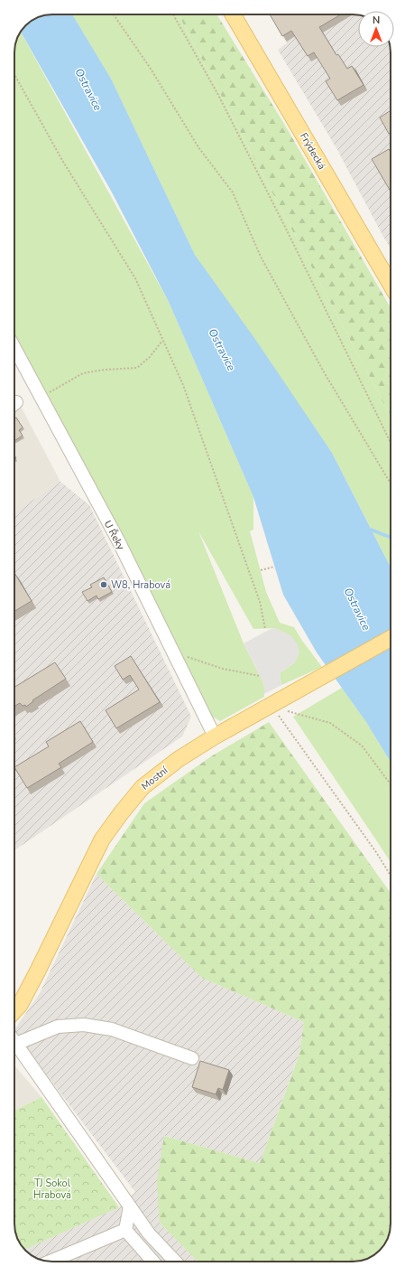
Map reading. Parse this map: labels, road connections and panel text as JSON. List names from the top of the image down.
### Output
{
  "streets": {
    "main road": ["Frýdecká", "Mostní"],
    "street": ["U Řeky"]
  },
  "crossings": [
    ["U Řeky", "Mostní"]
  ],
  "water": ["Ostravice"],
  "parks": ["TJ Sokol Hrabová"],
  "places": ["W8, Hrabová"],
  "north": "top"
}
